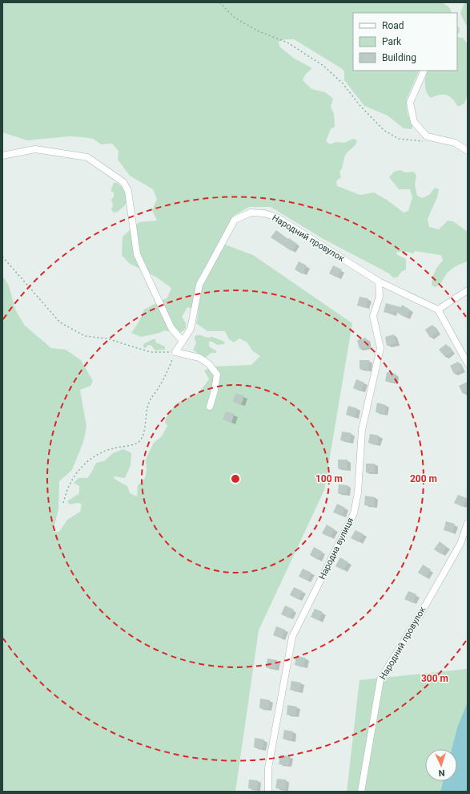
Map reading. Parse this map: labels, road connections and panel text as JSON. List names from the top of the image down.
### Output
{
  "streets": {
    "street": ["Народний провулок", "Народна вулиця"]
  },
  "crossings": [
    ["Народний провулок", "Народна вулиця"]
  ],
  "legend": ["Road", "Park", "Building"],
  "north": "bottom",
  "rings": ["100 m", "200 m", "300 m"]
}
